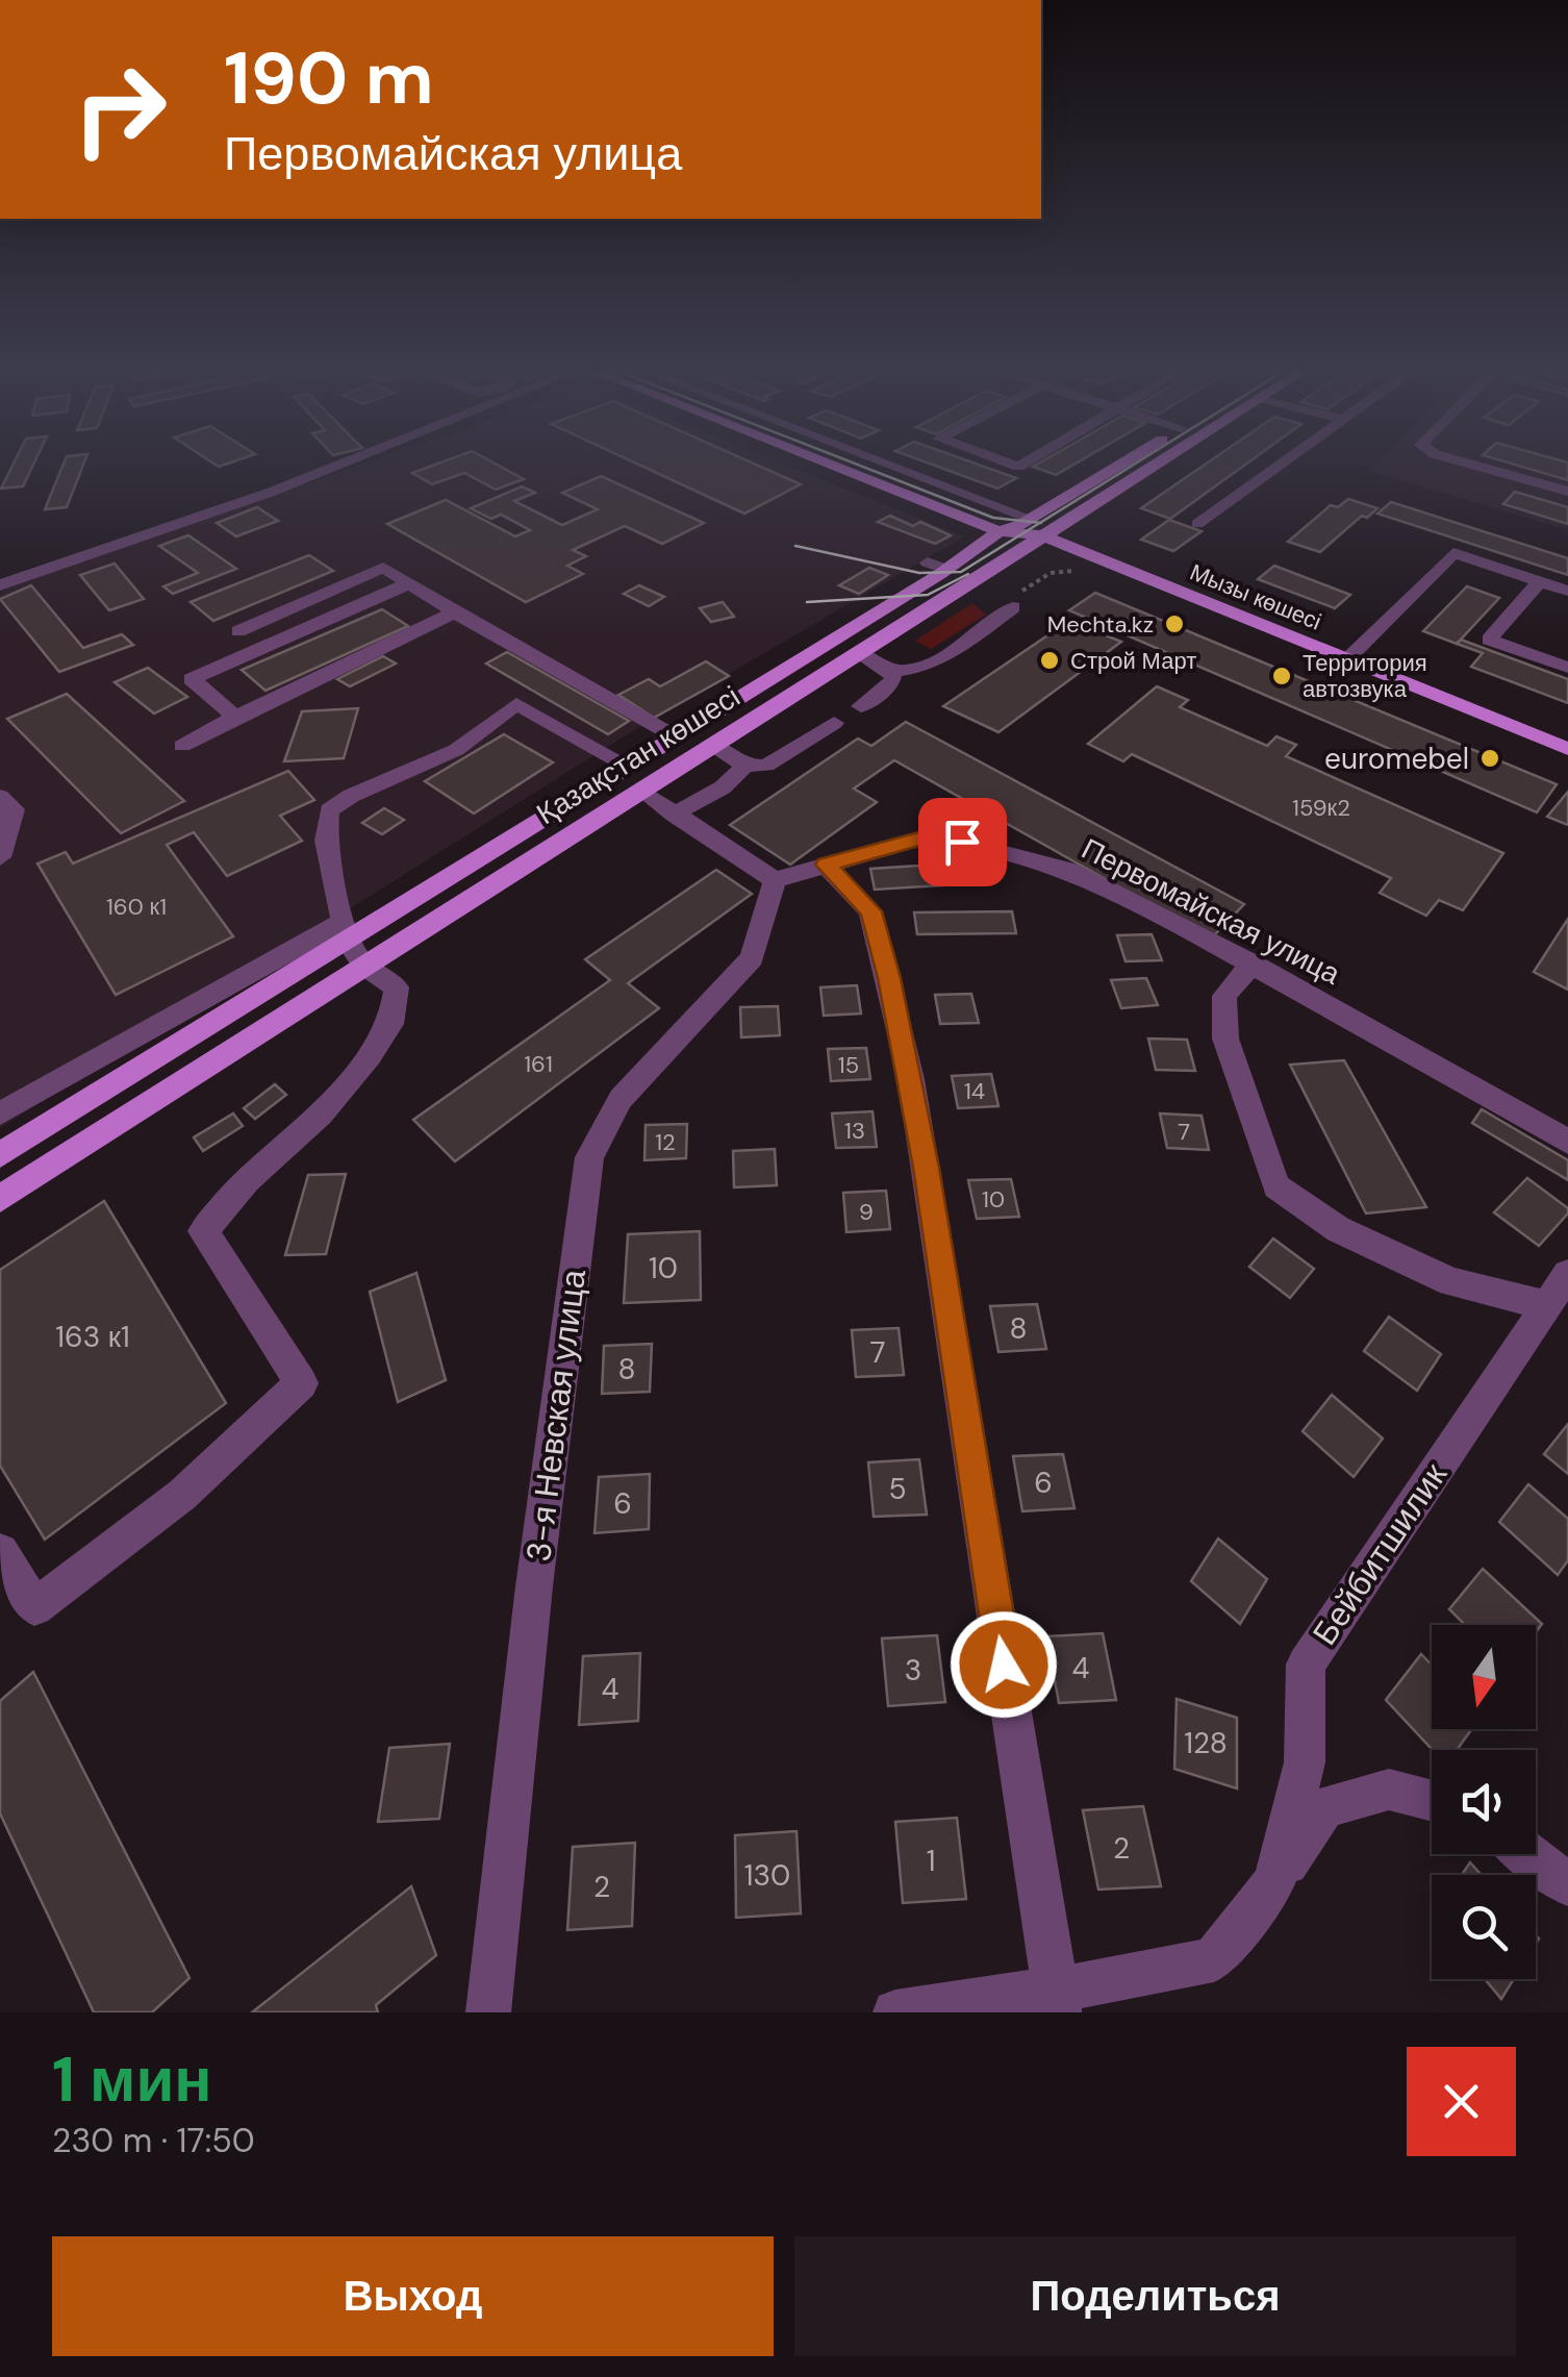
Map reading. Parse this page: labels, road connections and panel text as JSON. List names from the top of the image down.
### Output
{
  "streets": {
    "main road": ["Мызы көшесі", "Қазақстан көшесі"],
    "street": ["Первомайская улица", "3-я Невская улица", "Бейбитшилик"]
  },
  "crossings": [
    ["Мызы көшесі", "Қазақстан көшесі"],
    ["Первомайская улица", "3-я Невская улица"]
  ],
  "places": [
    "Mechta.kz",
    "Строй Март",
    "Территория автозвука",
    "euromebel"
  ],
  "house_numbers": [
    "159к2",
    "160 к1",
    "161",
    "15",
    "14",
    "13",
    "7",
    "12",
    "10",
    "9",
    "10",
    "8",
    "163 к1",
    "7",
    "8",
    "6",
    "5",
    "6",
    "4",
    "3",
    "4",
    "128",
    "2",
    "1",
    "130",
    "2"
  ],
  "north": "bottom",
  "page": {
    "turn": ["190 m", "Первомайская улица"],
    "heading": ["1 мин", "230 m · 17:50"],
    "buttons": ["Выход", "Поделиться"]
  }
}
